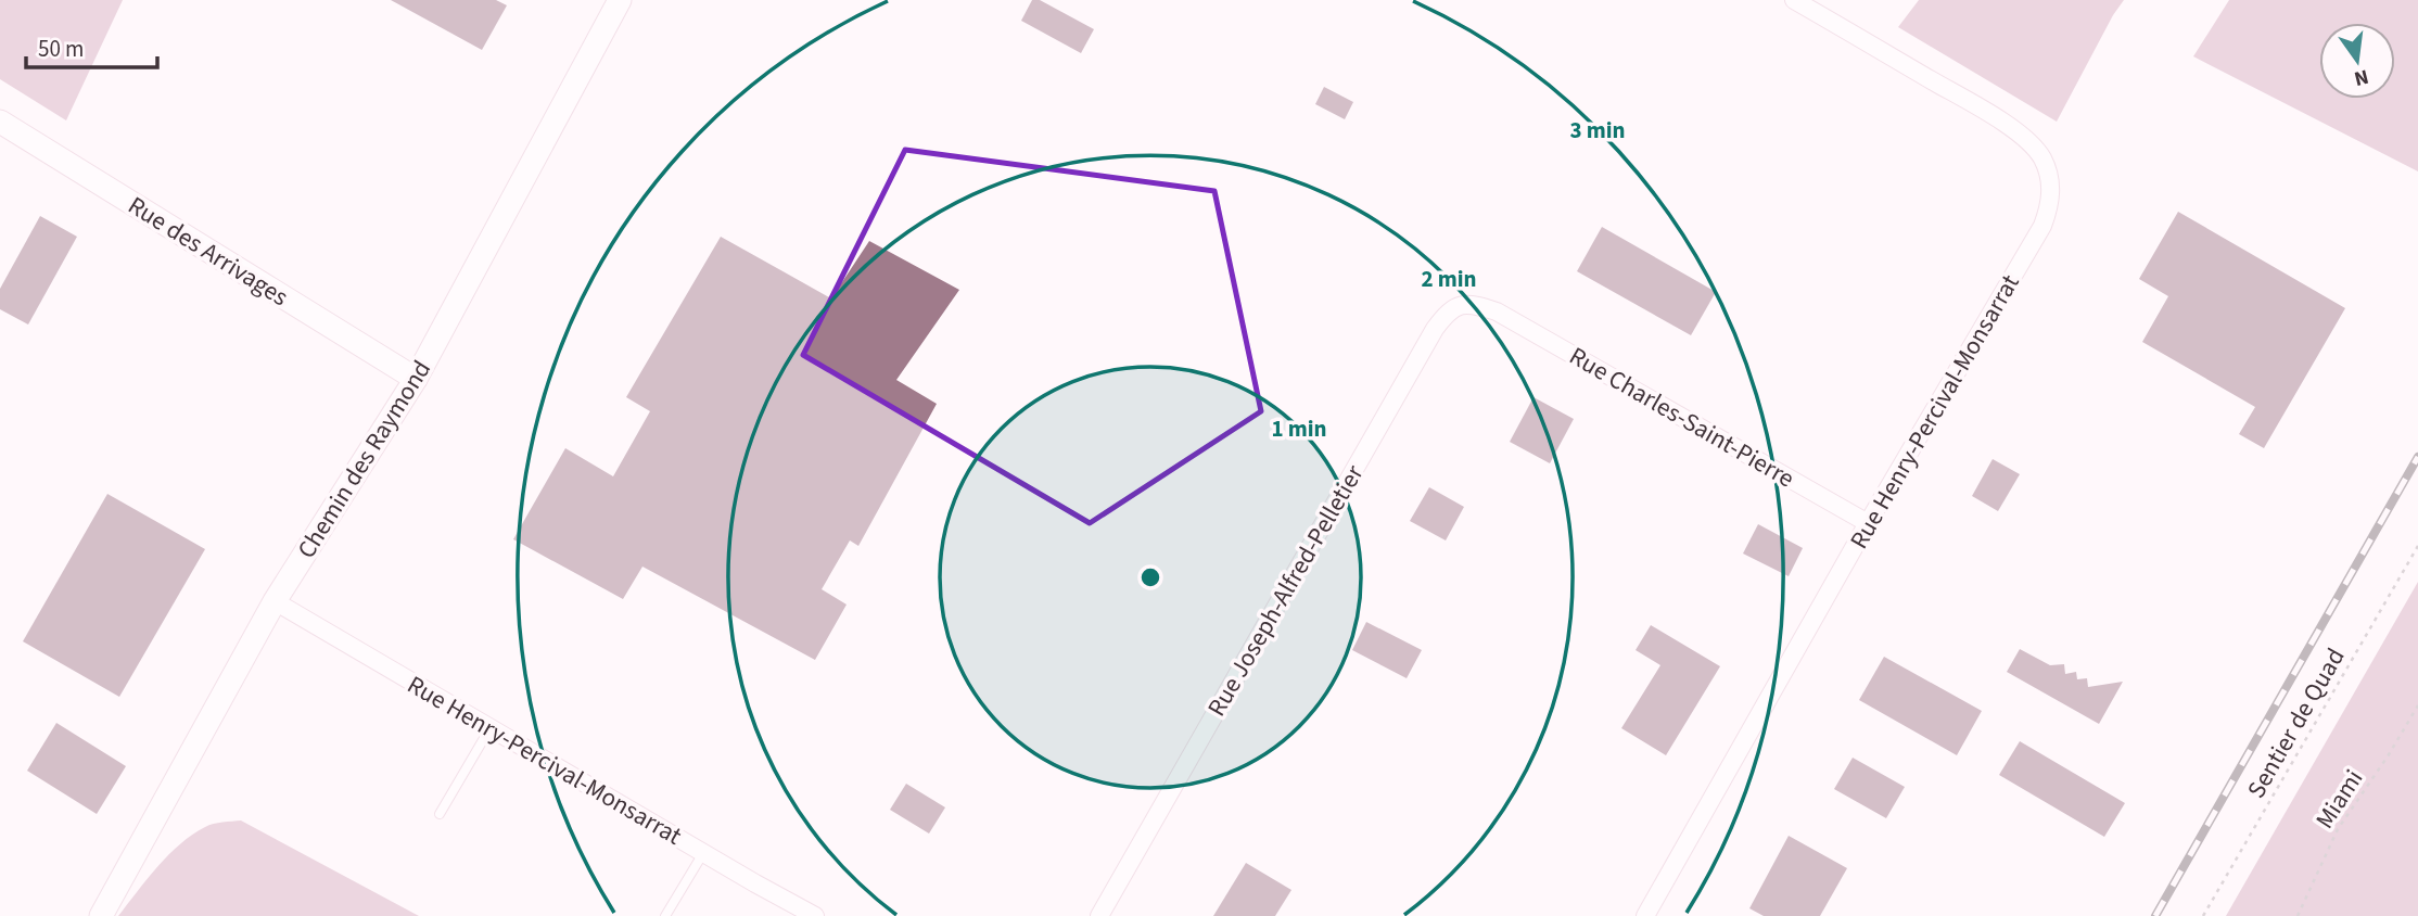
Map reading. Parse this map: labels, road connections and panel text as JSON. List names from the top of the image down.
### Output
{
  "streets": {
    "street": [
      "Rue des Arrivages",
      "Rue Henry-Percival-Monsarrat",
      "Rue Charles-Saint-Pierre",
      "Chemin des Raymond",
      "Rue Joseph-Alfred-Pelletier"
    ],
    "path": ["Sentier de Quad", "Miami"]
  },
  "crossings": [
    ["Rue des Arrivages", "Chemin des Raymond"],
    ["Rue Henry-Percival-Monsarrat", "Rue Charles-Saint-Pierre"],
    ["Rue Henry-Percival-Monsarrat", "Chemin des Raymond"],
    ["Rue Charles-Saint-Pierre", "Rue Joseph-Alfred-Pelletier"]
  ],
  "scale_bar": "50 m",
  "north": "bottom",
  "rings": ["3 min", "2 min", "1 min"]
}
